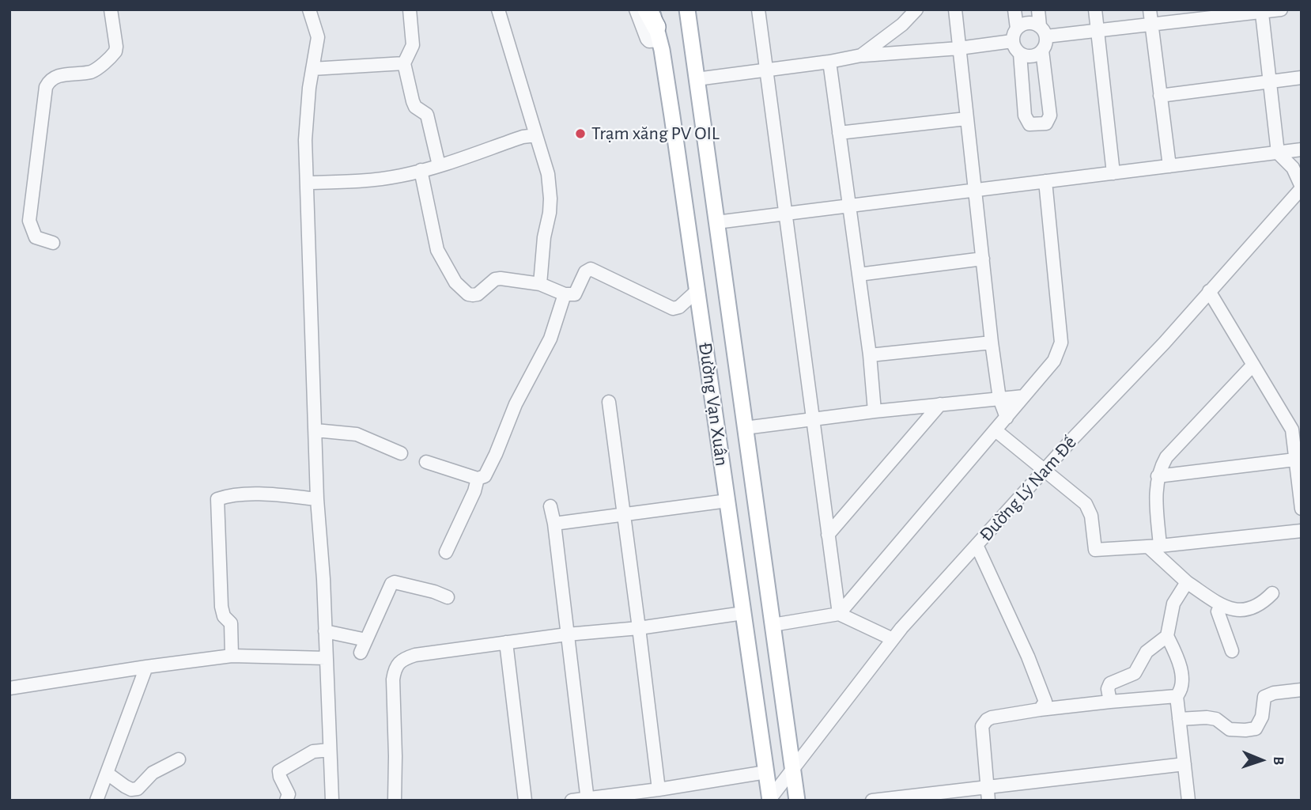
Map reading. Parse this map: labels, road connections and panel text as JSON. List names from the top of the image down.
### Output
{
  "streets": {
    "main road": ["Đường Vạn Xuân"],
    "street": ["Đường Lý Nam Đế"]
  },
  "crossings": [
    ["Đường Vạn Xuân", "Đường Lý Nam Đế"]
  ],
  "places": ["Trạm xăng PV OIL"],
  "north": "right"
}
